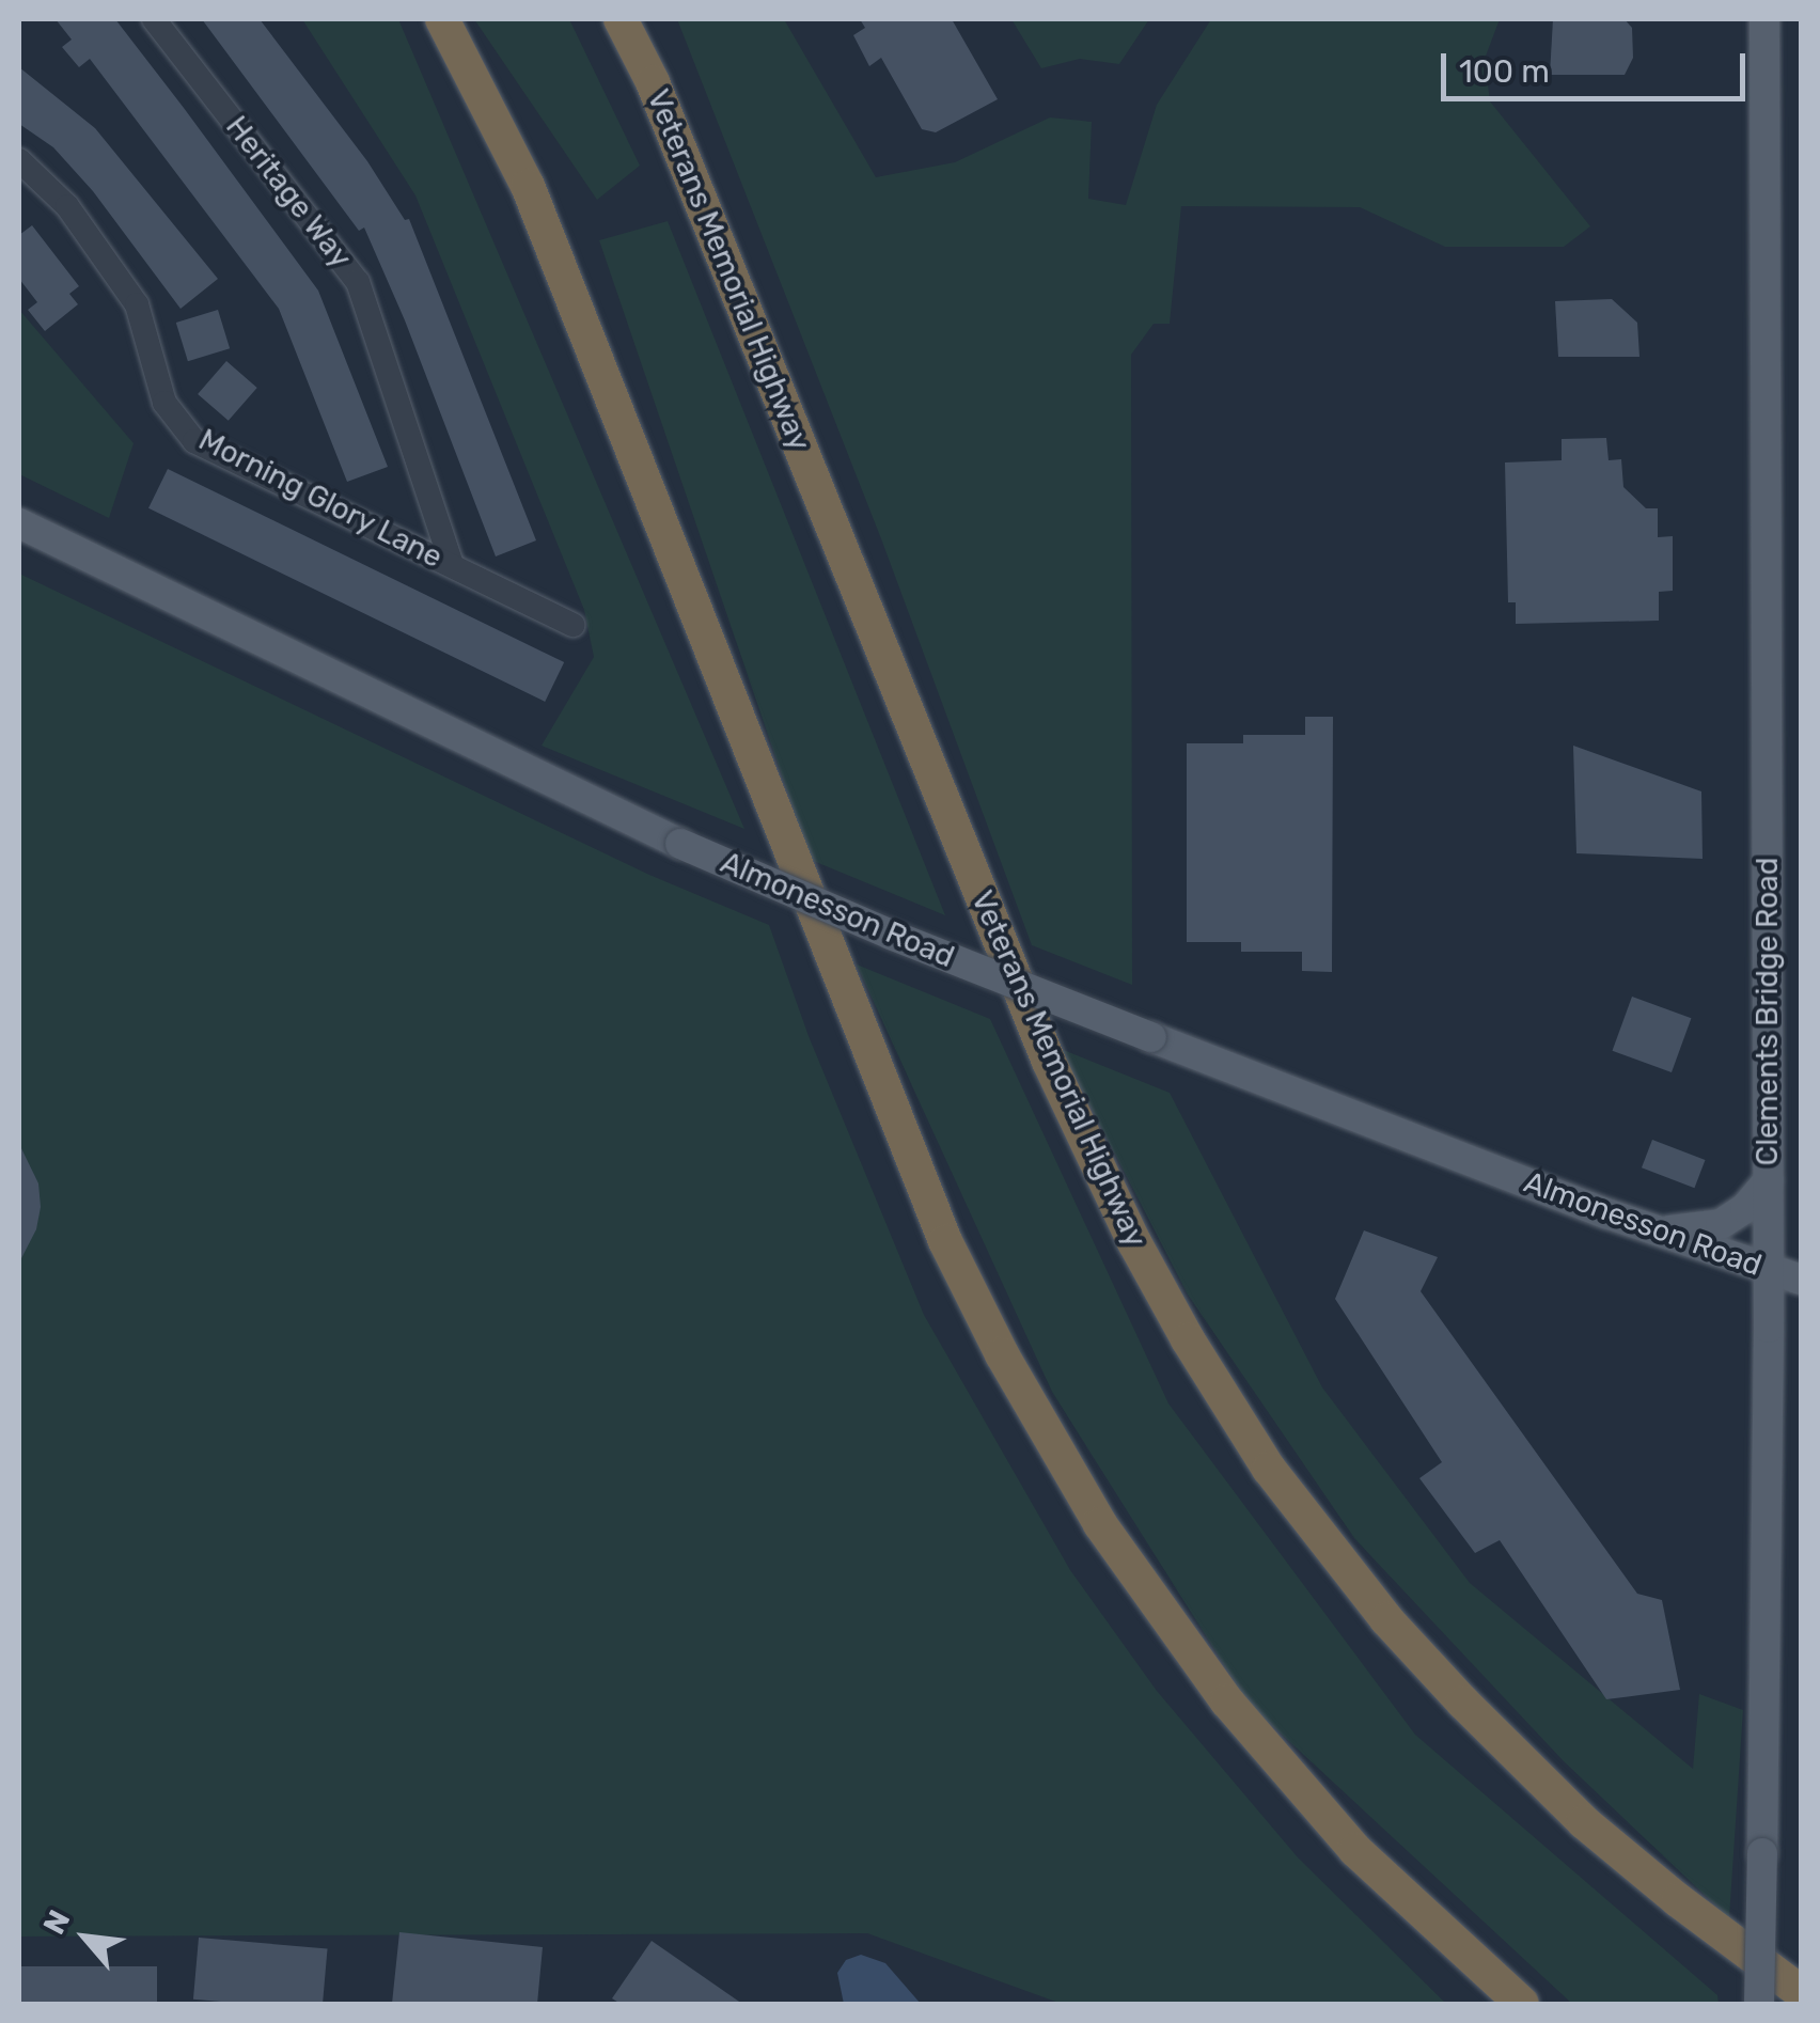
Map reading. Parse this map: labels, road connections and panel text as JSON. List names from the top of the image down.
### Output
{
  "streets": {
    "highway": ["Veterans Memorial Highway"],
    "main road": ["Almonesson Road", "Clements Bridge Road"],
    "street": ["Heritage Way", "Morning Glory Lane"]
  },
  "crossings": [
    ["Heritage Way", "Morning Glory Lane"],
    ["Almonesson Road", "Clements Bridge Road"]
  ],
  "scale_bar": "100 m",
  "north": "top left"
}
